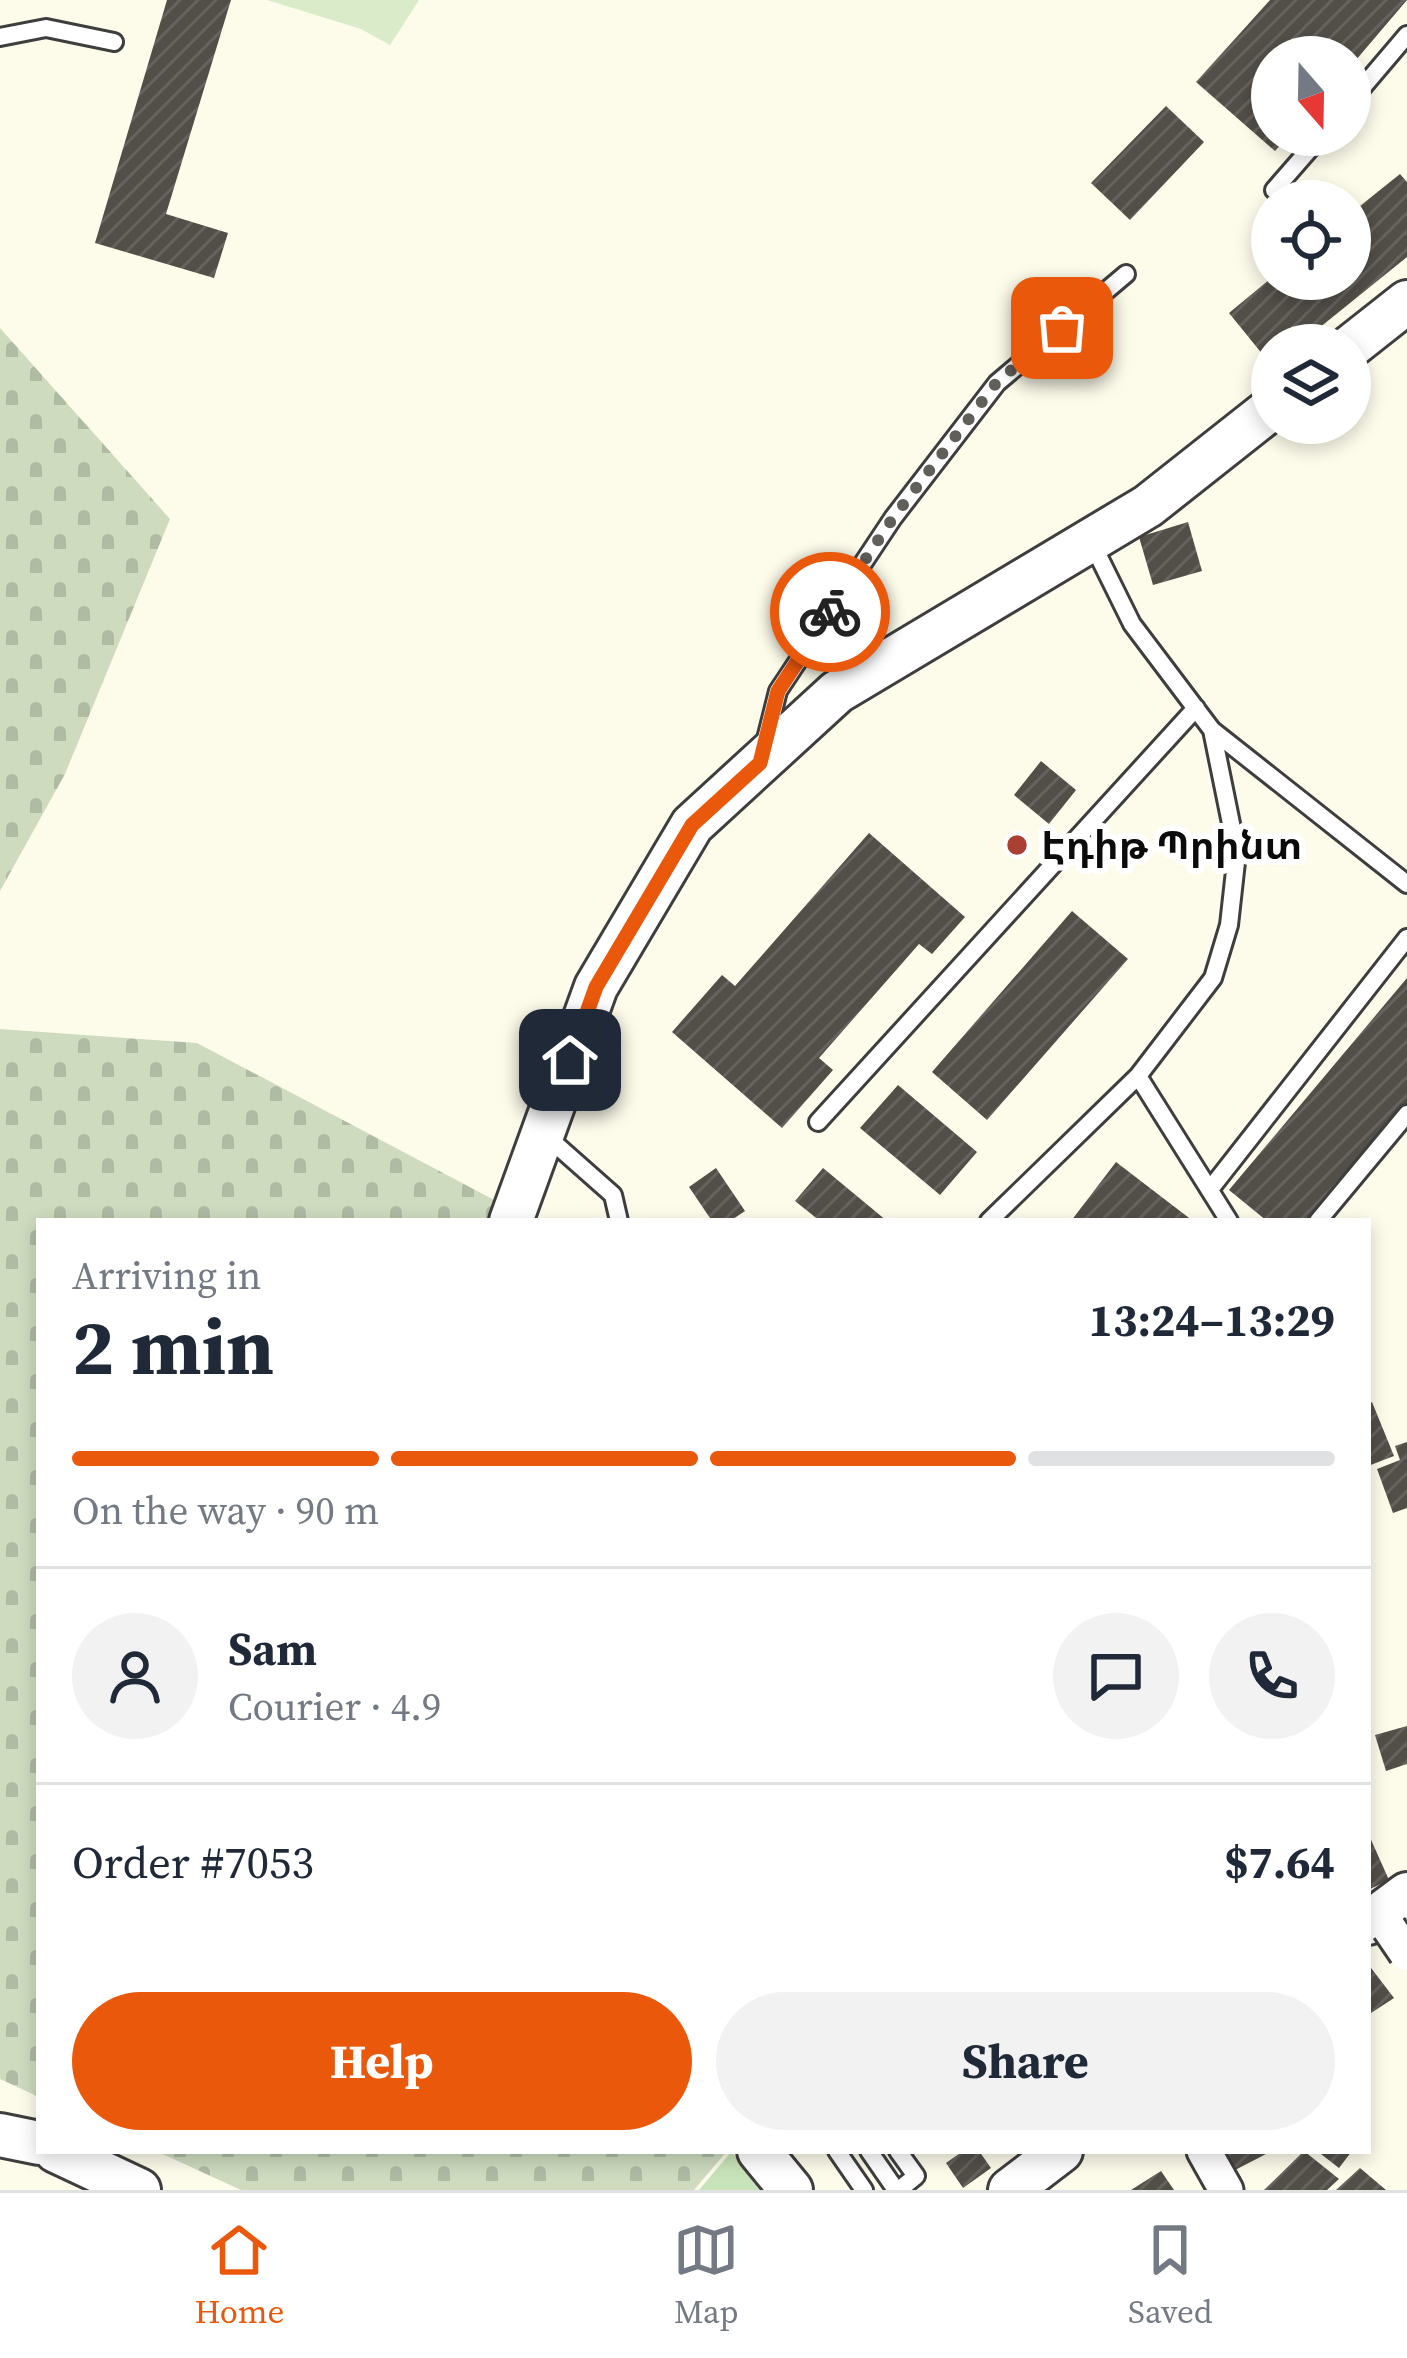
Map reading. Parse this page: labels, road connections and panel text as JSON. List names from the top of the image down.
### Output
{
  "places": ["Էդիթ Պրինտ"],
  "north": "bottom",
  "page": {
    "heading": ["2 min", "Arriving in", "13:24–13:29"],
    "panel": [
      "Sam",
      "Courier · 4.9",
      "Order #7053",
      "$7.64"
    ],
    "bar": "On the way · 90 m",
    "buttons": ["Help", "Share"],
    "tabs": ["Home", "Map", "Saved"]
  }
}
